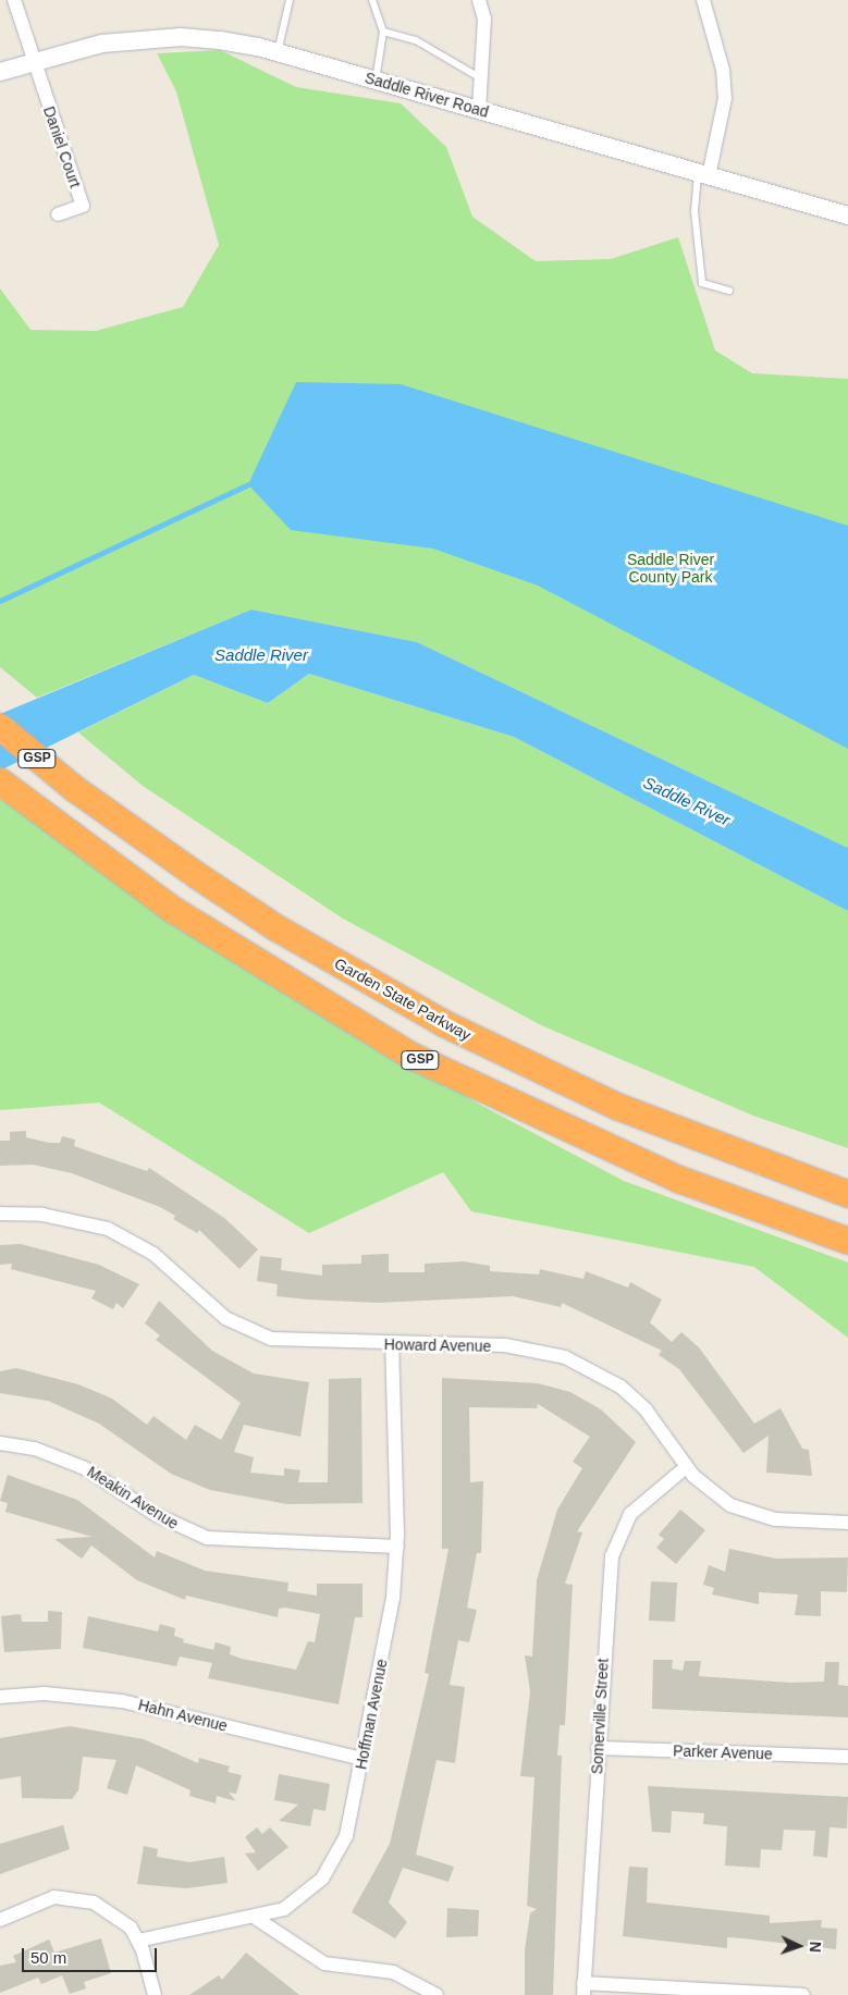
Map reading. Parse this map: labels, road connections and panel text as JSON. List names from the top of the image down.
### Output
{
  "streets": {
    "highway": ["GSP", "Garden State Parkway"],
    "street": [
      "Saddle River Road",
      "Daniel Court",
      "Howard Avenue",
      "Meakin Avenue",
      "Hoffman Avenue",
      "Hahn Avenue",
      "Somerville Street",
      "Parker Avenue"
    ]
  },
  "crossings": [
    ["Saddle River Road", "Daniel Court"],
    ["Howard Avenue", "Hoffman Avenue"],
    ["Howard Avenue", "Somerville Street"],
    ["Meakin Avenue", "Hoffman Avenue"],
    ["Hoffman Avenue", "Hahn Avenue"],
    ["Somerville Street", "Parker Avenue"]
  ],
  "water": ["Saddle River"],
  "parks": ["Saddle River County Park"],
  "scale_bar": "50 m",
  "north": "right"
}
